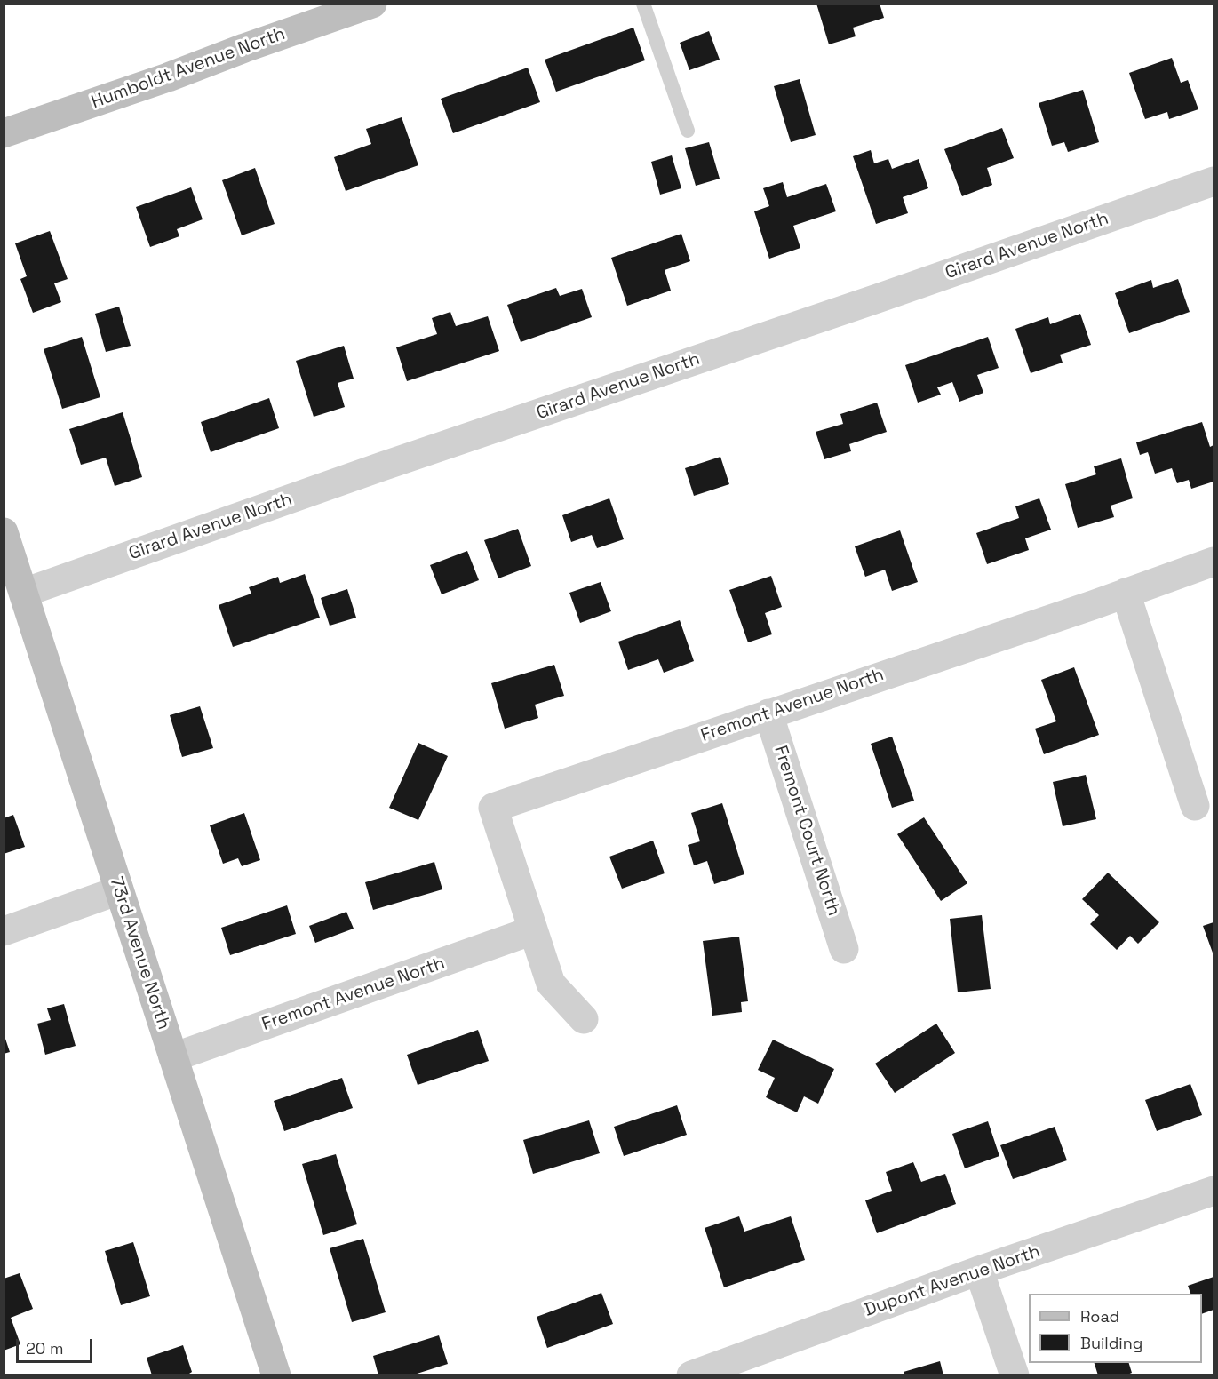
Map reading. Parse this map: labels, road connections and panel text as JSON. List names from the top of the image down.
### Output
{
  "streets": {
    "street": [
      "Humboldt Avenue North",
      "Girard Avenue North",
      "Fremont Avenue North",
      "Fremont Court North",
      "73rd Avenue North",
      "Dupont Avenue North"
    ]
  },
  "crossings": [
    ["Girard Avenue North", "73rd Avenue North"],
    ["Fremont Avenue North", "Fremont Court North"],
    ["Fremont Avenue North", "73rd Avenue North"]
  ],
  "legend": ["Road", "Building"],
  "scale_bar": "20 m"
}
